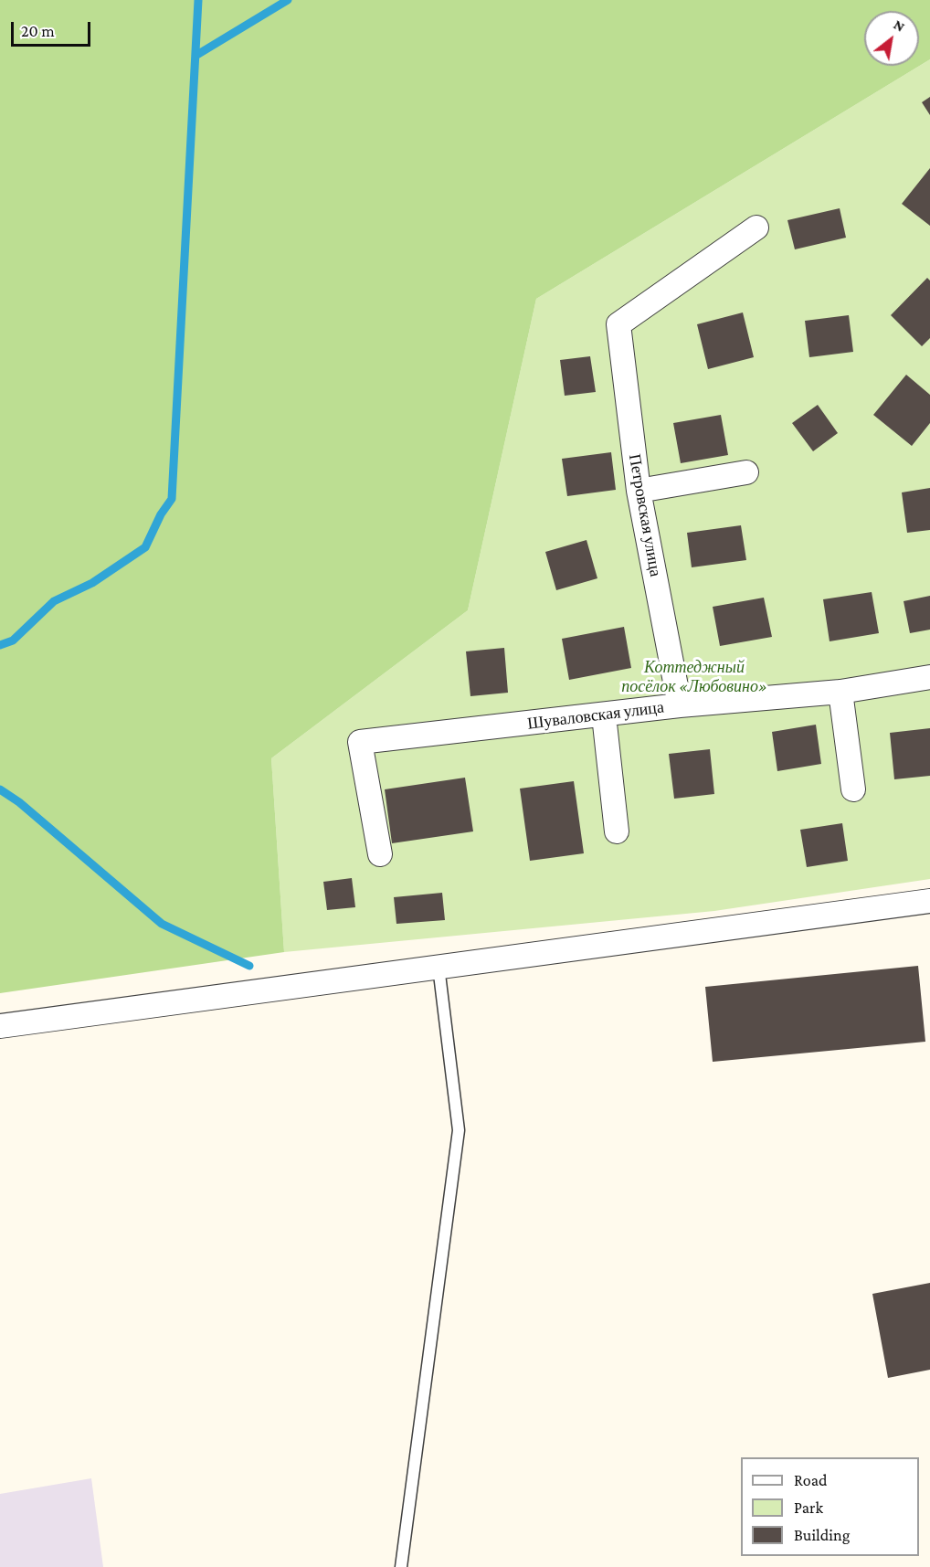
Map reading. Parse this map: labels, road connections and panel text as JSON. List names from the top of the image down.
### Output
{
  "streets": {
    "street": ["Петровская улица", "Шуваловская улица"]
  },
  "crossings": [
    ["Петровская улица", "Шуваловская улица"]
  ],
  "parks": ["Коттеджный посёлок «Любовино»"],
  "legend": ["Road", "Park", "Building"],
  "scale_bar": "20 m",
  "north": "top right"
}
